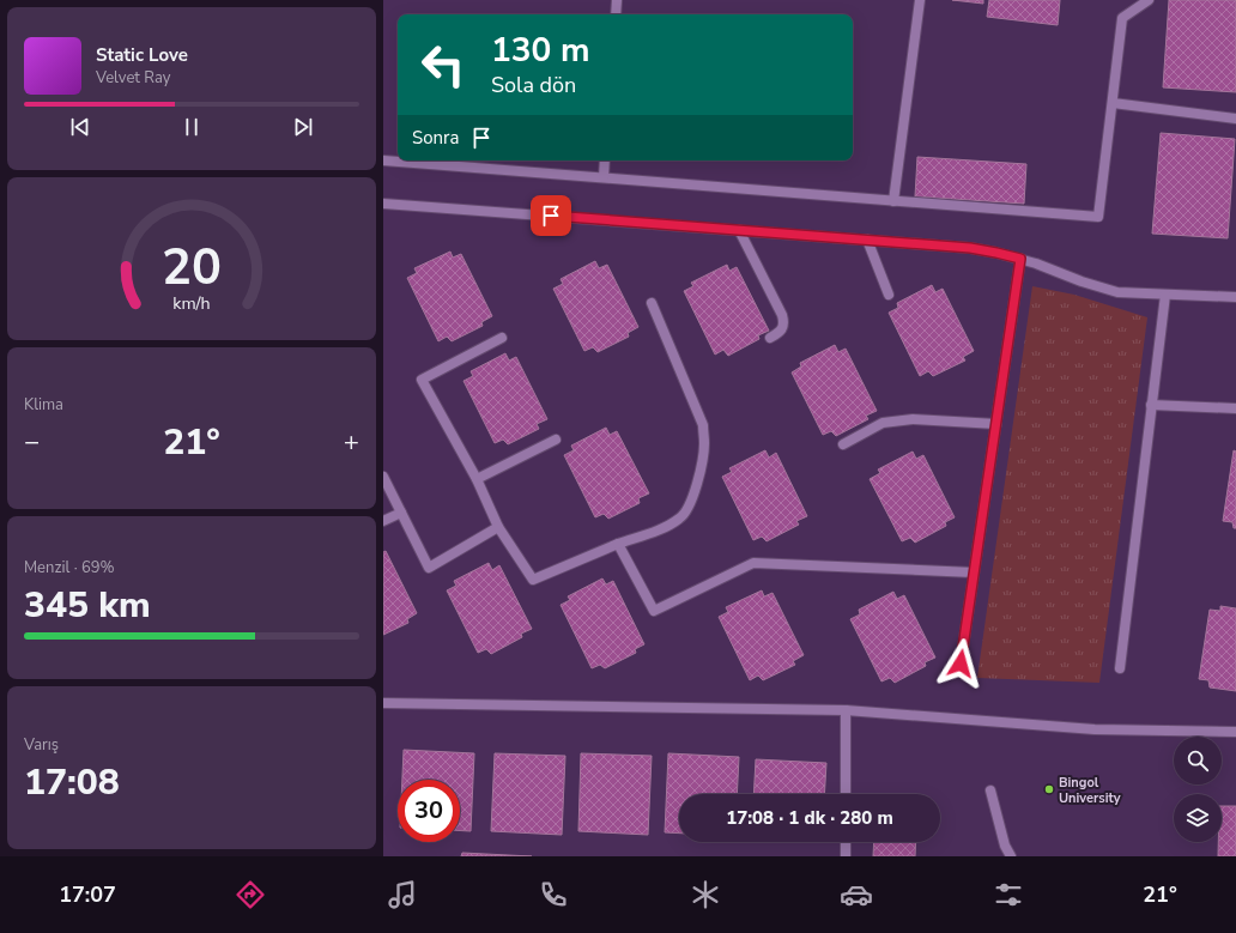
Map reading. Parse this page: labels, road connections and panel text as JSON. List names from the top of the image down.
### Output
{
  "places": ["Bingol University"],
  "page": {
    "turn": ["130 m", "Sola dön"],
    "song": ["Static Love", "Velvet Ray"],
    "then": "Sonra",
    "tile": [
      "Klima",
      ["Menzil · 69%", "345 km"],
      ["Varış", "17:08"]
    ],
    "heat": ["−", "21°", "+"],
    "limit": "30",
    "trip": "17:08 · 1 dk · 280 m",
    "tabs": ["17:07", "21°"],
    "gauge": ["20", "km/h"]
  }
}
